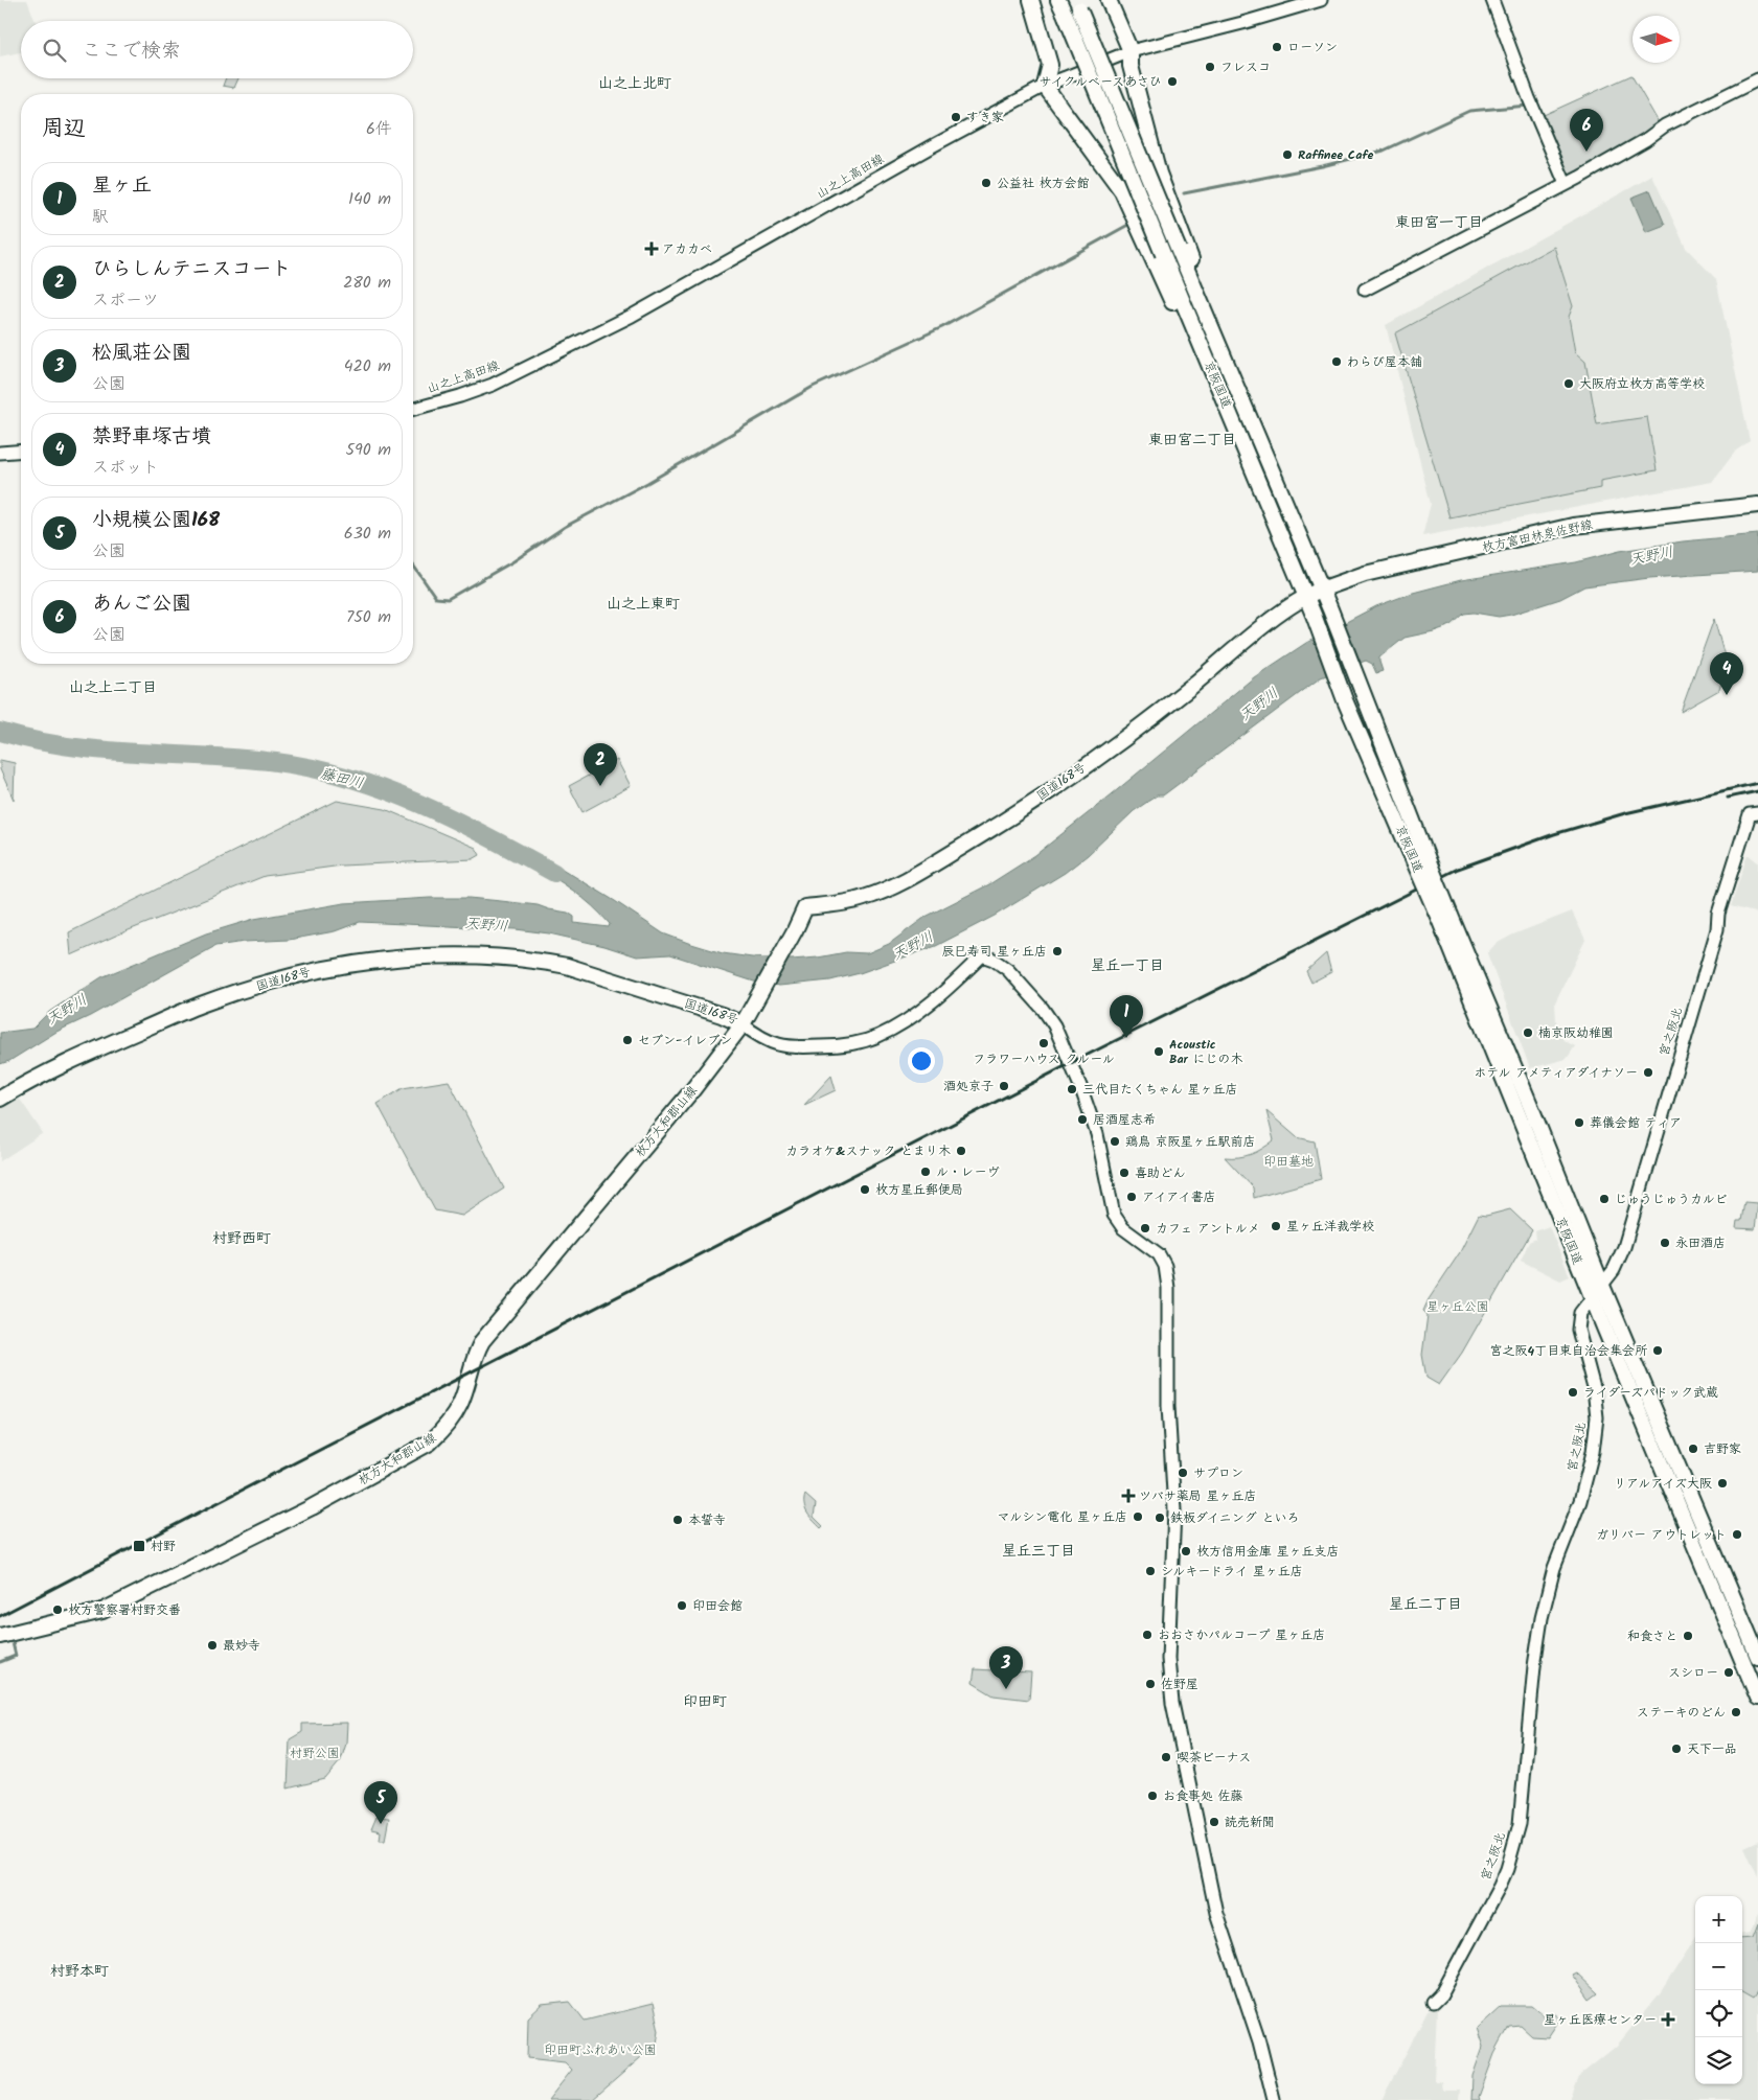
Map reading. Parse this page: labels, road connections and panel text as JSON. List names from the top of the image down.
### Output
{
  "streets": {
    "main road": [
      "京阪国道",
      "枚方富田林泉佐野線",
      "国道168号",
      "枚方大和郡山線"
    ],
    "street": ["山之上高田線", "宮之阪北"]
  },
  "crossings": [
    ["京阪国道", "枚方富田林泉佐野線"],
    ["京阪国道", "国道168号"],
    ["京阪国道", "宮之阪北"],
    ["枚方富田林泉佐野線", "国道168号"],
    ["国道168号", "枚方大和郡山線"]
  ],
  "districts": [
    "山之上北町",
    "東田宮一丁目",
    "東田宮二丁目",
    "山之上東町",
    "山之上二丁目",
    "星丘一丁目",
    "村野西町",
    "星丘三丁目",
    "星丘二丁目",
    "印田町",
    "村野本町"
  ],
  "water": ["天野川", "藤田川"],
  "parks": [
    "印田墓地",
    "星ヶ丘公園",
    "村野公園",
    "印田町ふれあい公園"
  ],
  "places": {
    "other": [
      "ローソン",
      "フレスコ",
      "サイクルベースあさひ",
      "すき家",
      "Raffinee Cafe",
      "公益社 枚方会館",
      "わらび屋本舗",
      "大阪府立枚方高等学校",
      "辰巳寿司 星ヶ丘店",
      "楠京阪幼稚園",
      "セブン-イレブン",
      "フラワーハウス クルール",
      "Acoustic Bar にじの木",
      "ホテル アメティアダイナソー",
      "酒処京子",
      "三代目たくちゃん 星ヶ丘店",
      "居酒屋志希",
      "葬儀会館 ティア",
      "鶏鳥 京阪星ヶ丘駅前店",
      "カラオケ&スナック とまり木",
      "ル・レーヴ",
      "喜助どん",
      "枚方星丘郵便局",
      "アイアイ書店",
      "じゅうじゅうカルビ",
      "星ヶ丘洋裁学校",
      "カフェ アントルメ",
      "永田酒店",
      "宮之阪4丁目東自治会集会所",
      "ライダーズパドック武蔵",
      "吉野家",
      "サプロン",
      "リアルアイズ大阪",
      "マルシン電化 星ヶ丘店",
      "鉄板ダイニング といろ",
      "本誓寺",
      "ガリバー アウトレット",
      "枚方信用金庫 星ヶ丘支店",
      "シルキードライ 星ヶ丘店",
      "印田会館",
      "枚方警察署村野交番",
      "おおさかパルコープ 星ヶ丘店",
      "和食さと",
      "最妙寺",
      "スシロー",
      "佐野屋",
      "ステーキのどん",
      "天下一品",
      "喫茶ビーナス",
      "お食事処 佐藤",
      "読売新聞"
    ],
    "health": ["アカカベ", "ツバサ薬局 星ヶ丘店", "星ヶ丘医療センター"],
    "transit": ["村野"]
  },
  "north": "right",
  "page": {
    "search": "ここで検索",
    "heading": ["周辺", "6件"],
    "pins": [
      "6",
      "4",
      "2",
      "1",
      "3",
      "5"
    ],
    "list": [
      {
        "mark": "1",
        "name": "星ヶ丘",
        "note": "駅",
        "value": "140 m"
      },
      {
        "mark": "2",
        "name": "ひらしんテニスコート",
        "note": "スポーツ",
        "value": "280 m"
      },
      {
        "mark": "3",
        "name": "松風荘公園",
        "note": "公園",
        "value": "420 m"
      },
      {
        "mark": "4",
        "name": "禁野車塚古墳",
        "note": "スポット",
        "value": "590 m"
      },
      {
        "mark": "5",
        "name": "小規模公園168",
        "note": "公園",
        "value": "630 m"
      },
      {
        "mark": "6",
        "name": "あんご公園",
        "note": "公園",
        "value": "750 m"
      }
    ],
    "map_buttons": ["+", "−"]
  }
}
